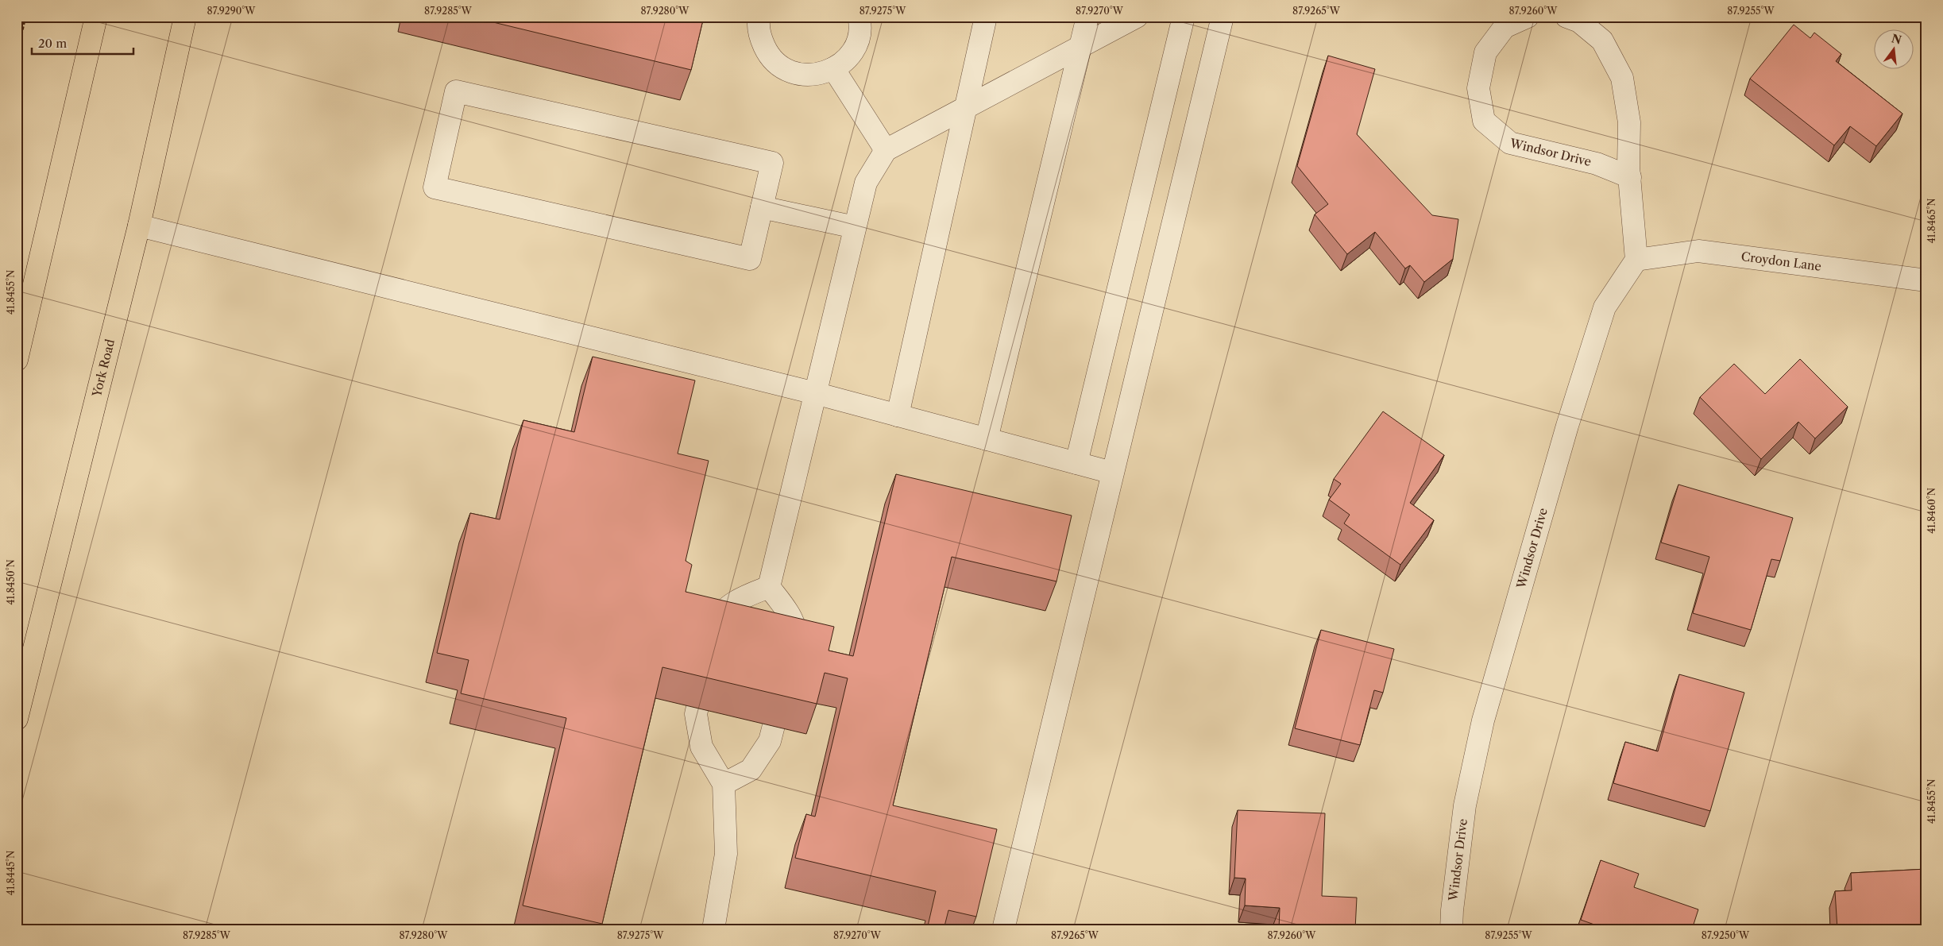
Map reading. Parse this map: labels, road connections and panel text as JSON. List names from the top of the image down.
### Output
{
  "streets": {
    "main road": ["York Road"],
    "street": ["Windsor Drive", "Croydon Lane"]
  },
  "crossings": [
    ["Windsor Drive", "Croydon Lane"]
  ],
  "scale_bar": "20 m",
  "north": "top",
  "coordinates": [
    "87.9290°W",
    "87.9285°W",
    "87.9280°W",
    "87.9275°W",
    "87.9270°W",
    "87.9265°W",
    "87.9260°W",
    "87.9255°W",
    "41.8465°N",
    "41.8455°N",
    "41.8460°N",
    "41.8450°N",
    "41.8445°N",
    "87.9250°W"
  ]
}
